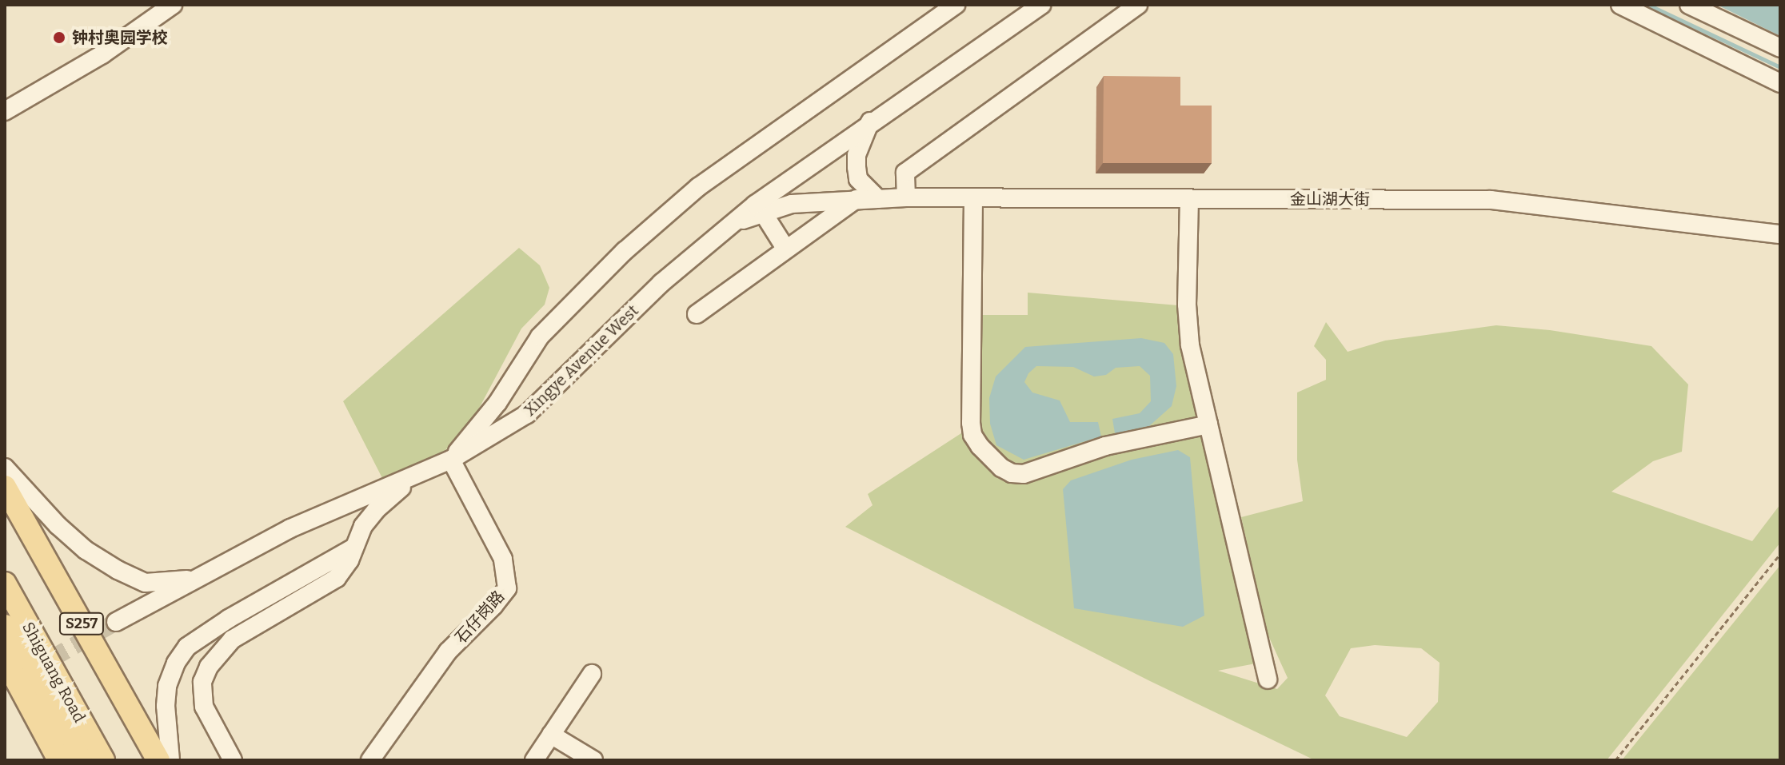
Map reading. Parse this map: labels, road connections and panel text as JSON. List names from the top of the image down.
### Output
{
  "streets": {
    "main road": ["S257", "Shiguang Road"],
    "street": ["金山湖大街", "Xingye Avenue West", "石仔岗路"]
  },
  "crossings": [
    ["金山湖大街", "Xingye Avenue West"],
    ["Xingye Avenue West", "石仔岗路"]
  ],
  "places": ["钟村奥园学校"]
}
